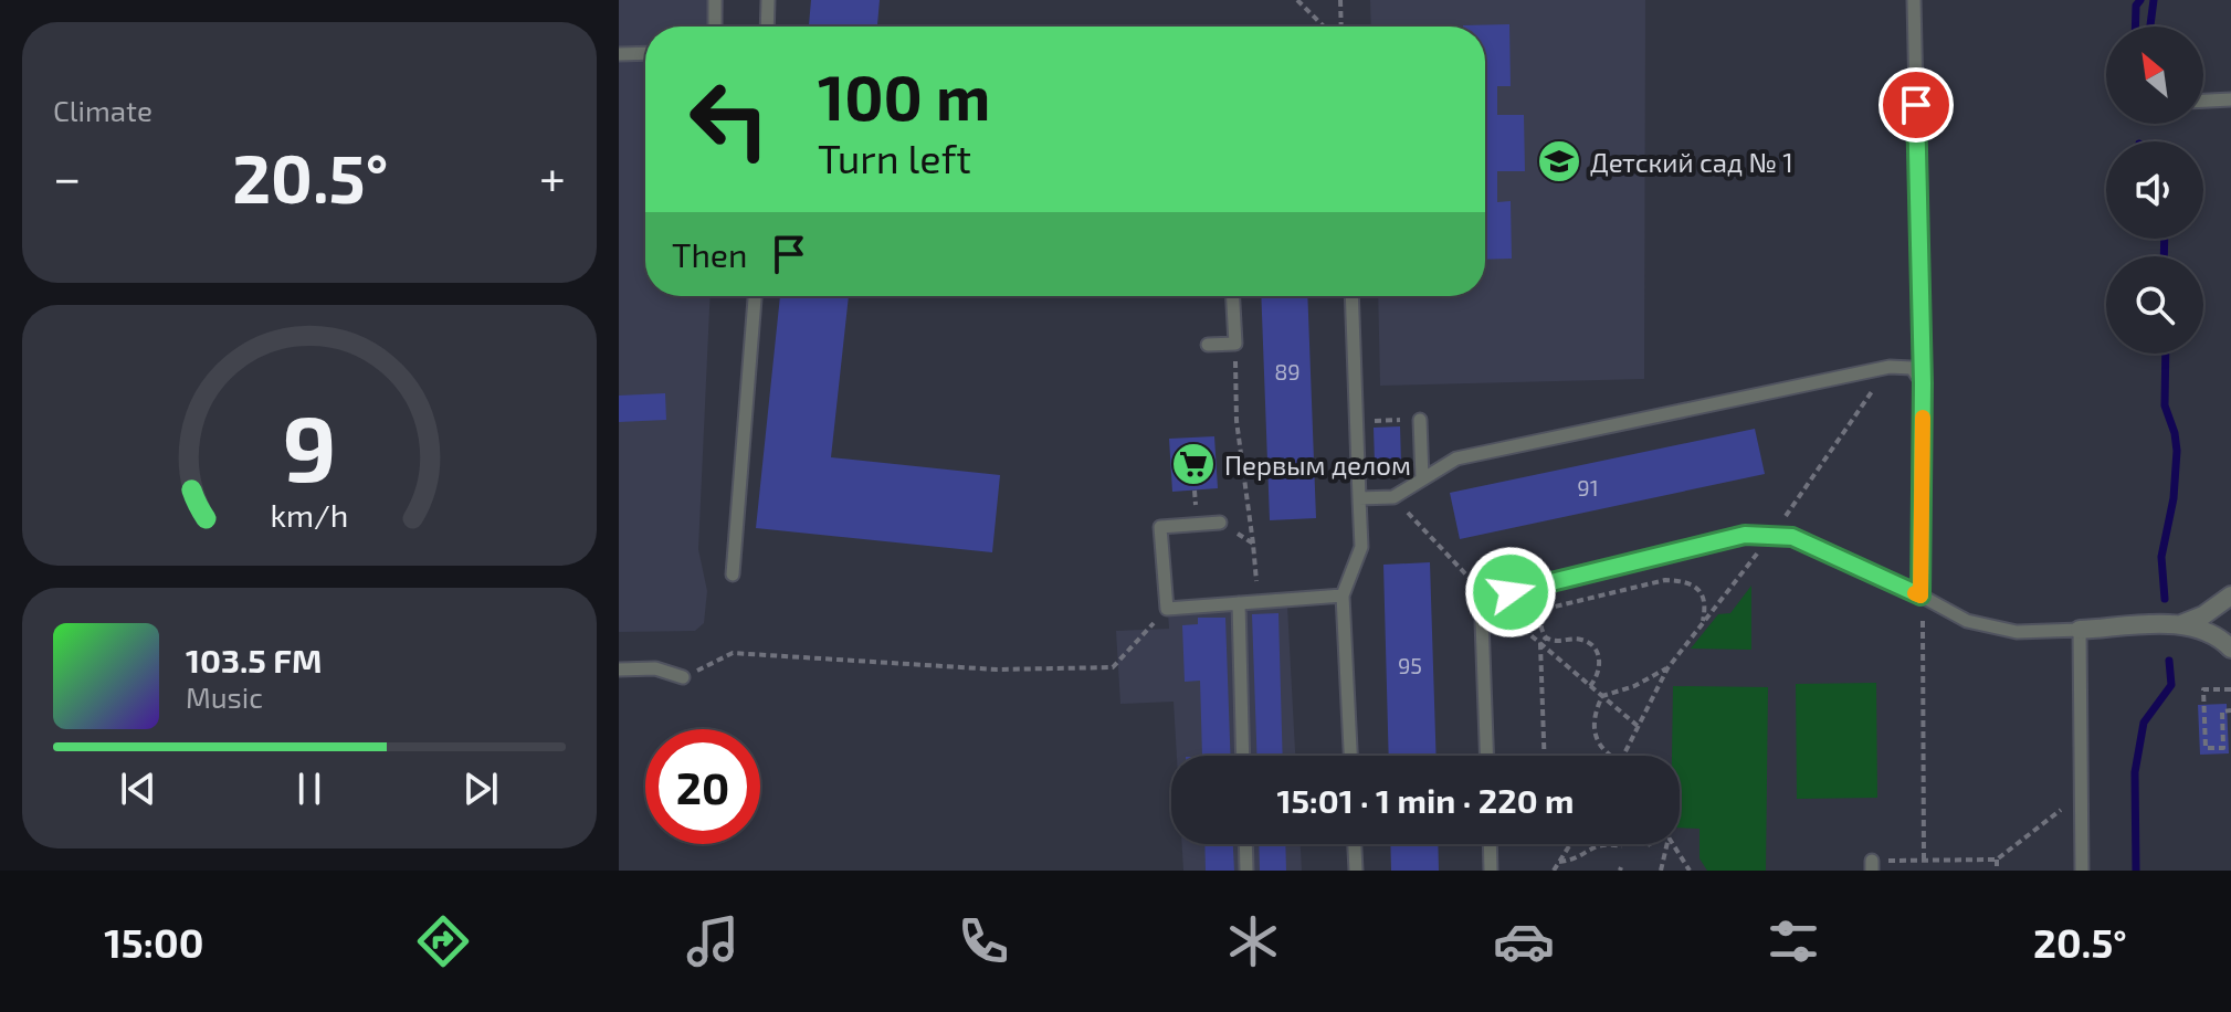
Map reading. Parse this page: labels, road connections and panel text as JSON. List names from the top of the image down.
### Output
{
  "places": {
    "school or university": ["Детский сад № 1"],
    "supermarket": ["Первым делом"]
  },
  "house_numbers": ["89", "91", "95"],
  "north": "top left",
  "page": {
    "tile": "Climate",
    "turn": ["100 m", "Turn left"],
    "heat": ["−", "20.5°", "+"],
    "then": "Then",
    "song": ["103.5 FM", "Music"],
    "limit": "20",
    "trip": "15:01 · 1 min · 220 m",
    "tabs": ["15:00", "20.5°"],
    "gauge": ["9", "km/h"]
  }
}
